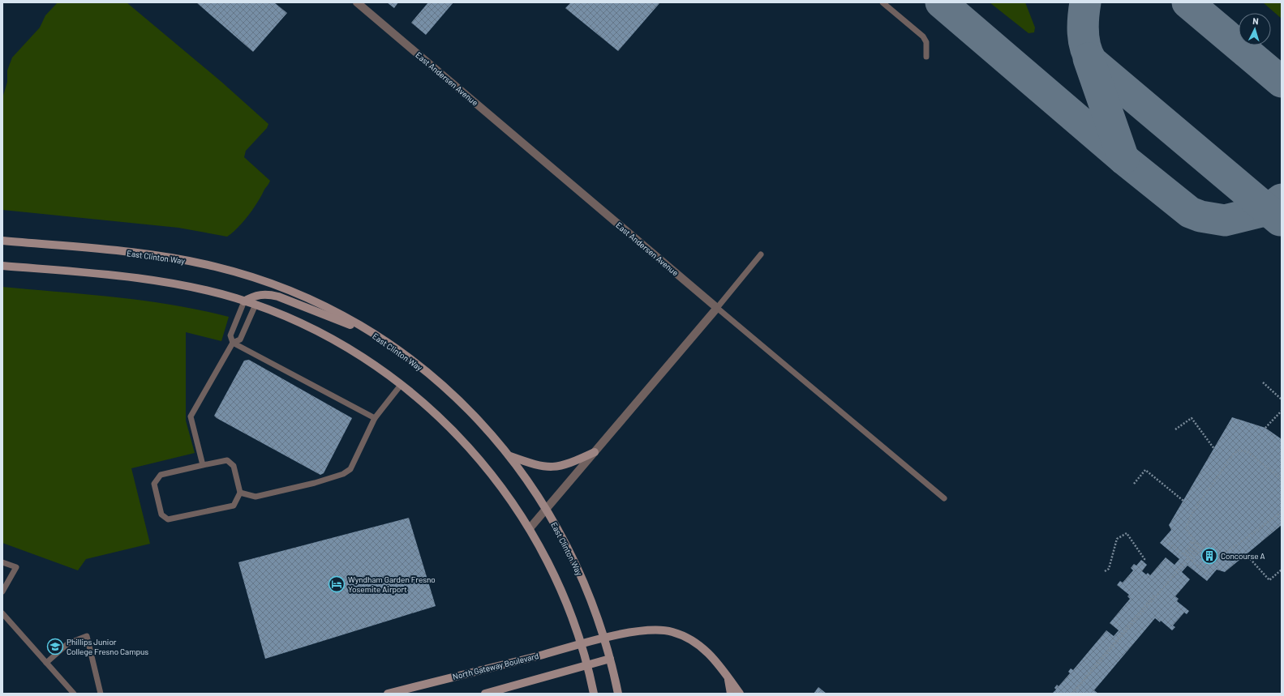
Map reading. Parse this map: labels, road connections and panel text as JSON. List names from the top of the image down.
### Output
{
  "streets": {
    "main road": ["East Clinton Way", "North Gateway Boulevard"],
    "street": ["East Andersen Avenue"]
  },
  "crossings": [
    ["East Clinton Way", "North Gateway Boulevard"]
  ],
  "places": {
    "building": ["Concourse A"],
    "hotel": ["Wyndham Garden Fresno Yosemite Airport"],
    "school or university": ["Phillips Junior College Fresno Campus"]
  },
  "north": "top"
}
